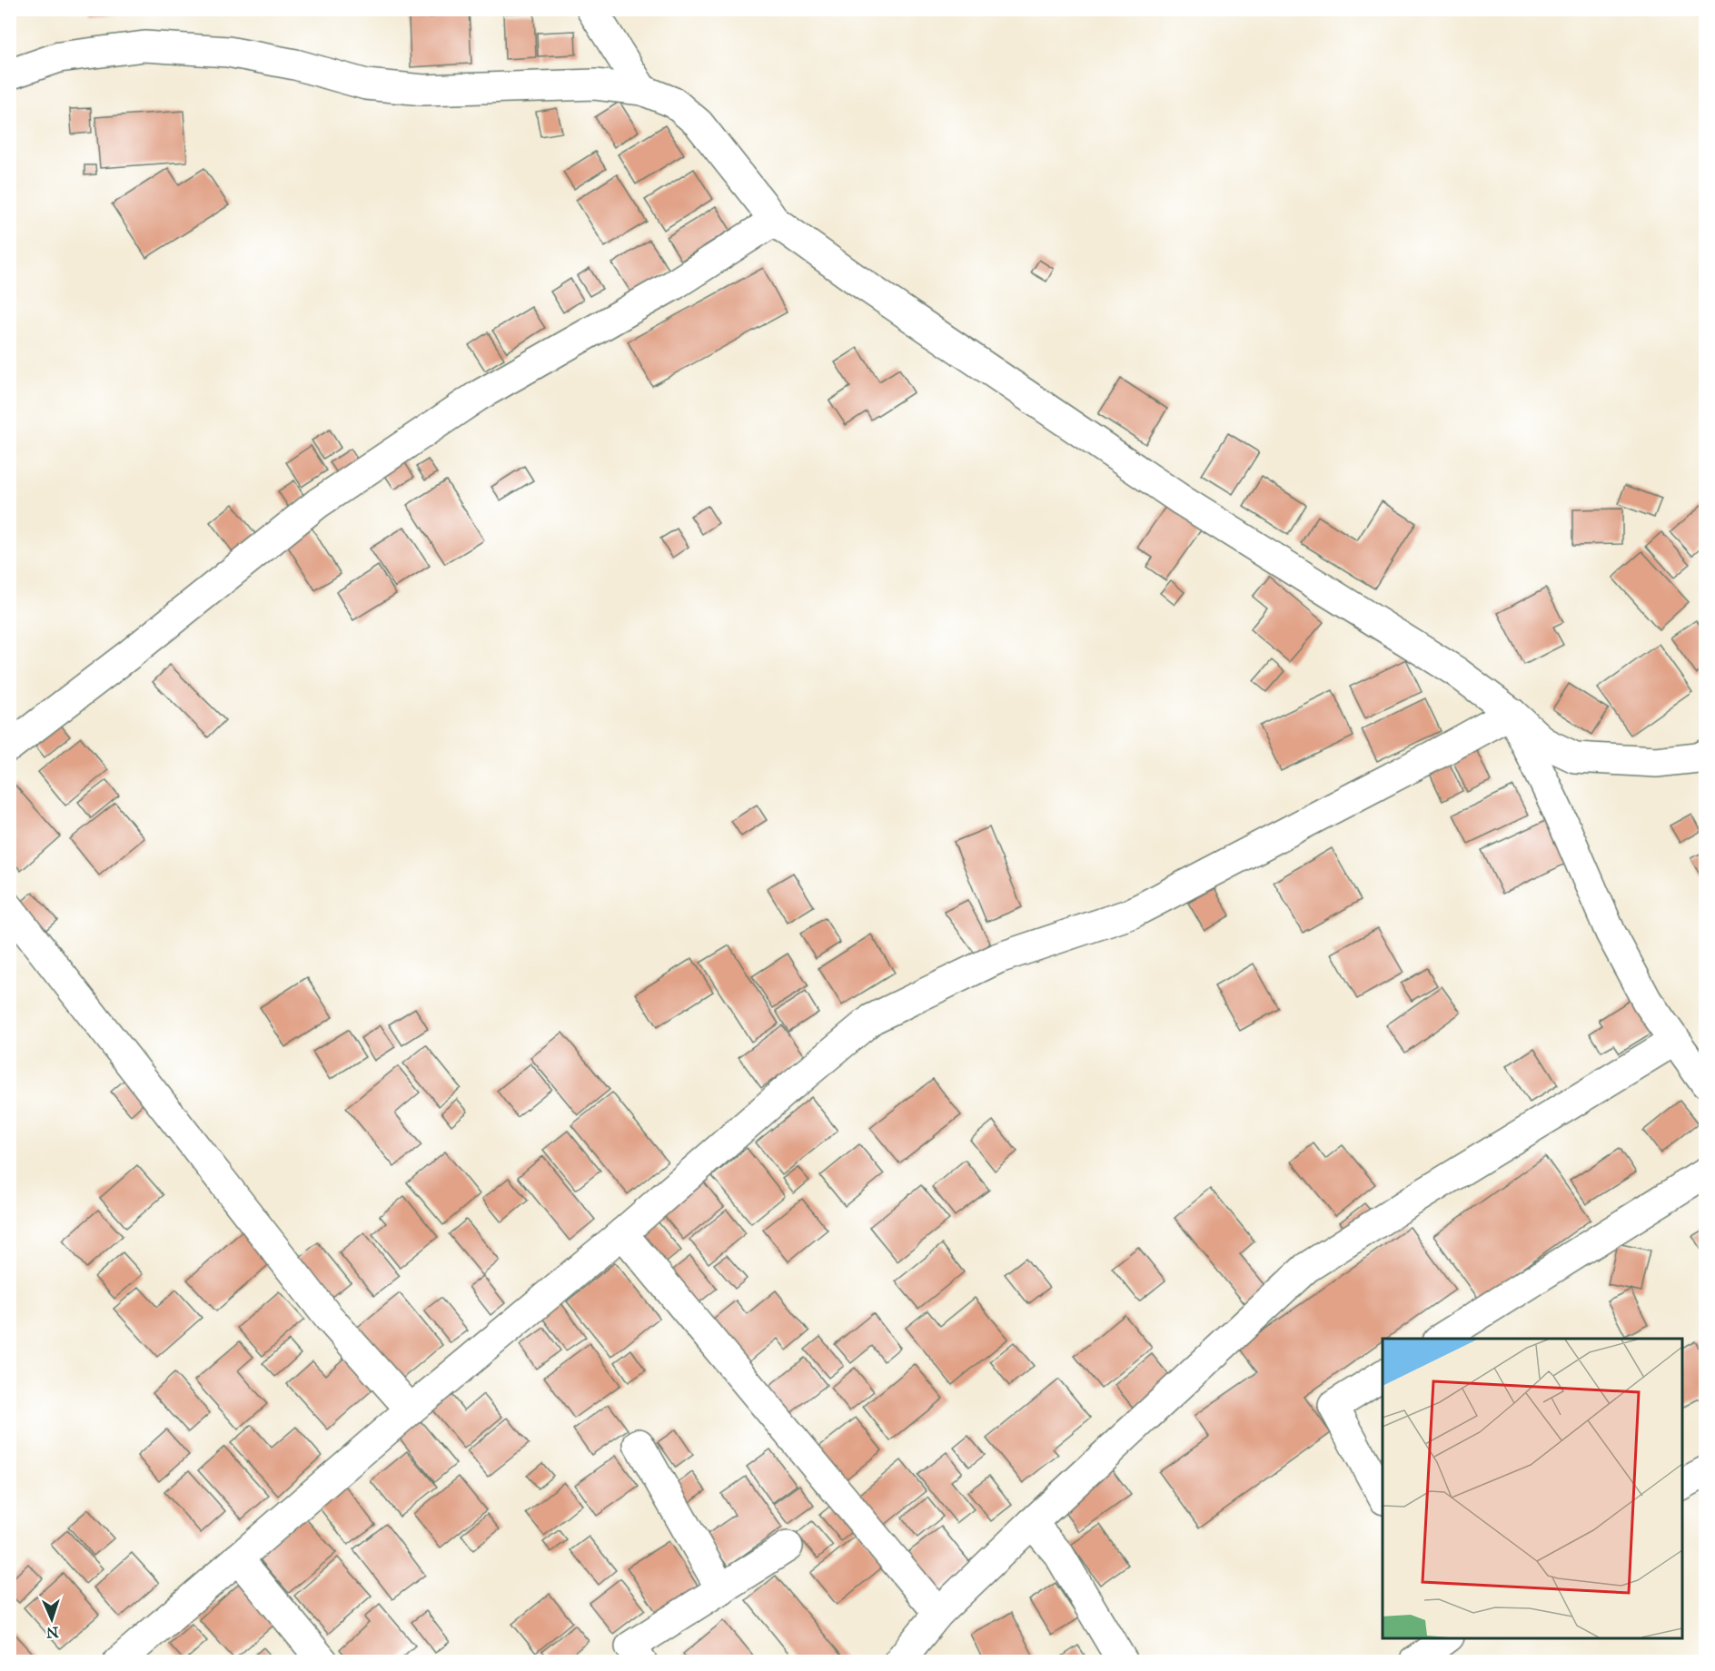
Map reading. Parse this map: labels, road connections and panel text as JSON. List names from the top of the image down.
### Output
{
  "north": "bottom"
}
